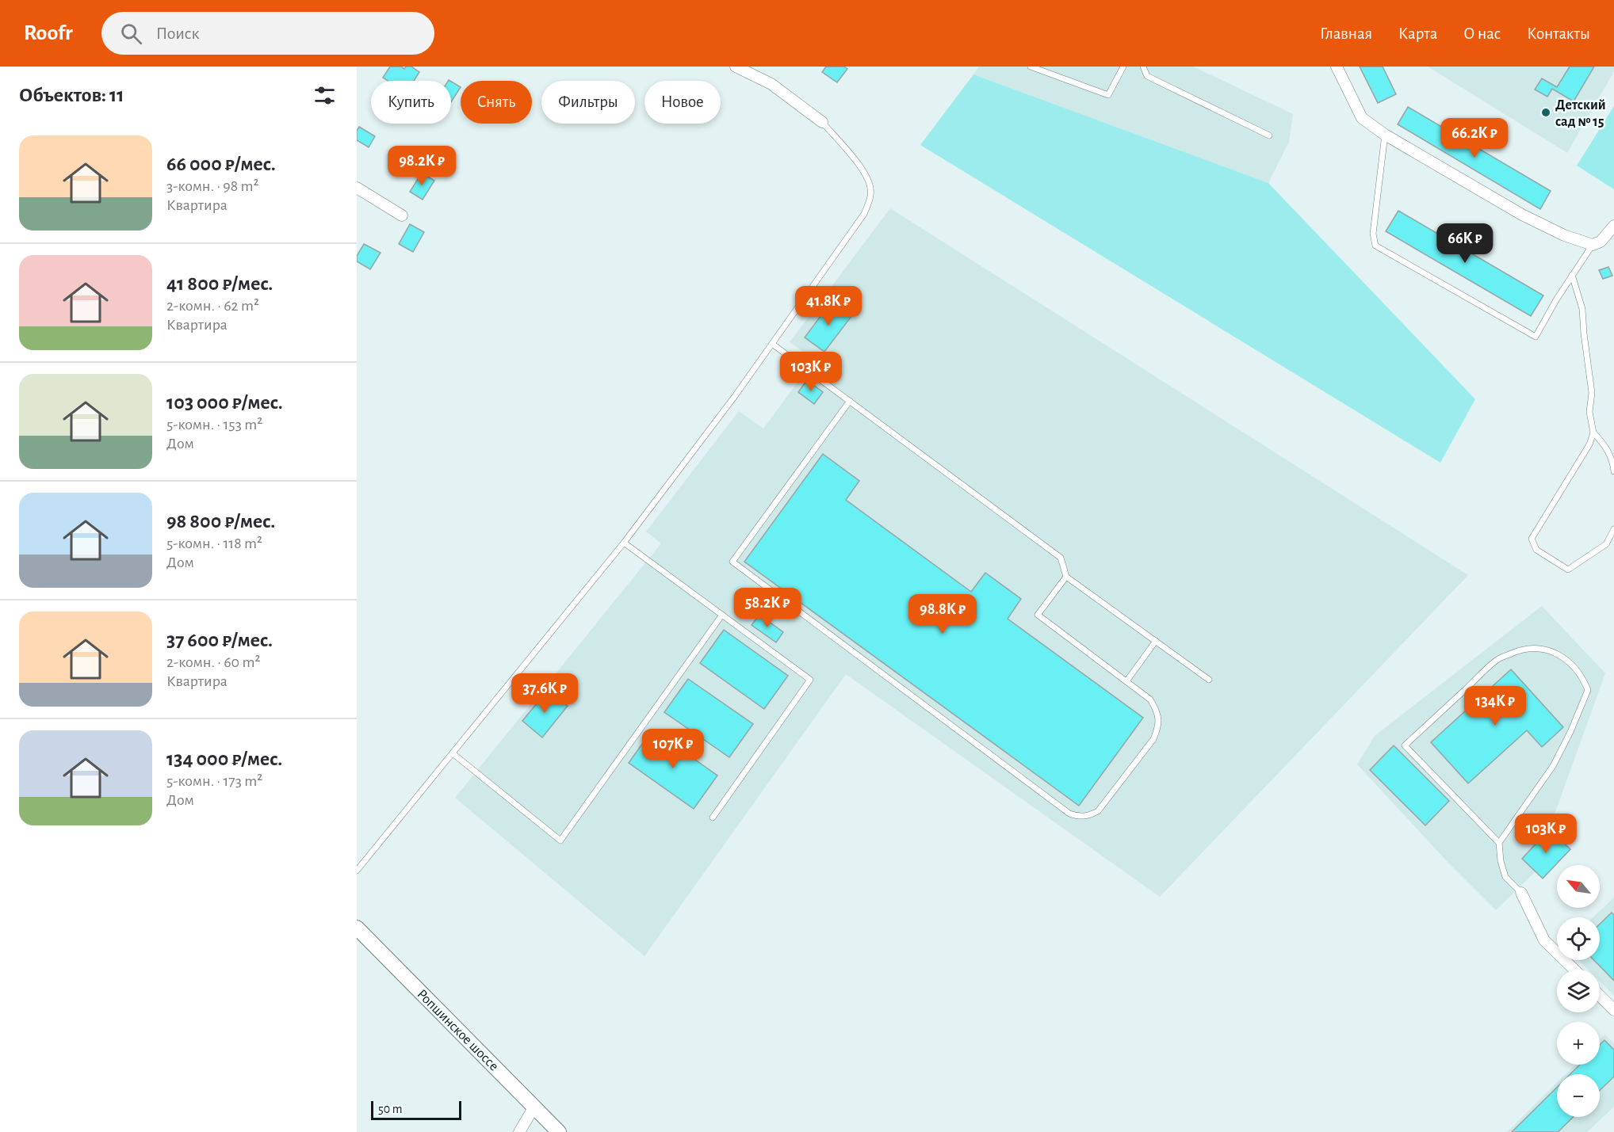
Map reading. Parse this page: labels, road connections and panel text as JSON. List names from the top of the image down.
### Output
{
  "streets": {
    "main road": ["Ропшинское шоссе"]
  },
  "places": ["Детский сад № 15"],
  "scale_bar": "50 m",
  "north": "top left",
  "page": {
    "header": "Roofr",
    "search": "Поиск",
    "nav": [
      "Главная",
      "Карта",
      "О нас",
      "Контакты"
    ],
    "heading": "Объектов: 11",
    "chip": [
      "Купить",
      "Снять",
      "Фильтры",
      "Новое"
    ],
    "price": [
      "66.2K ₽",
      "98.2K ₽",
      "66K ₽",
      "41.8K ₽",
      "103K ₽",
      "58.2K ₽",
      "98.8K ₽",
      "37.6K ₽",
      "134K ₽",
      "107K ₽",
      "103K ₽"
    ],
    "list": [
      {
        "name": "66 000 ₽/мес.",
        "note": "3-комн. · 98 m² · Квартира"
      },
      {
        "name": "41 800 ₽/мес.",
        "note": "2-комн. · 62 m² · Квартира"
      },
      {
        "name": "103 000 ₽/мес.",
        "note": "5-комн. · 153 m² · Дом"
      },
      {
        "name": "98 800 ₽/мес.",
        "note": "5-комн. · 118 m² · Дом"
      },
      {
        "name": "37 600 ₽/мес.",
        "note": "2-комн. · 60 m² · Квартира"
      },
      {
        "name": "134 000 ₽/мес.",
        "note": "5-комн. · 173 m² · Дом"
      }
    ],
    "map_buttons": ["+", "−"],
    "scale": "50 m"
  }
}
